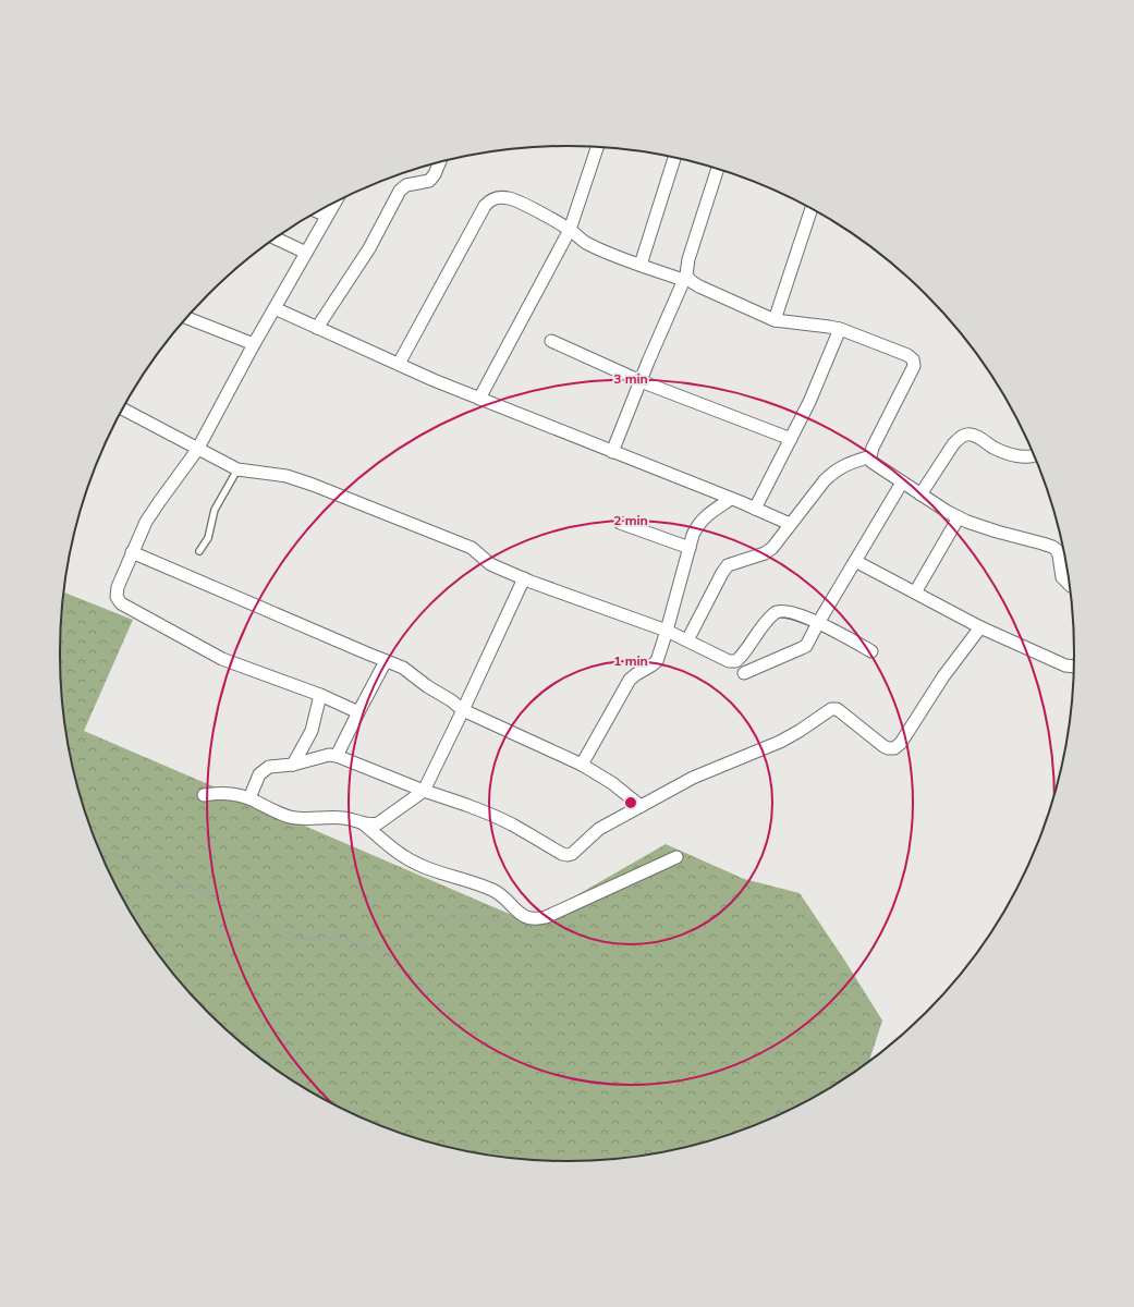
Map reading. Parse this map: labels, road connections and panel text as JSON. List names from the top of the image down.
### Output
{
  "rings": ["3 min", "2 min", "1 min"]
}
